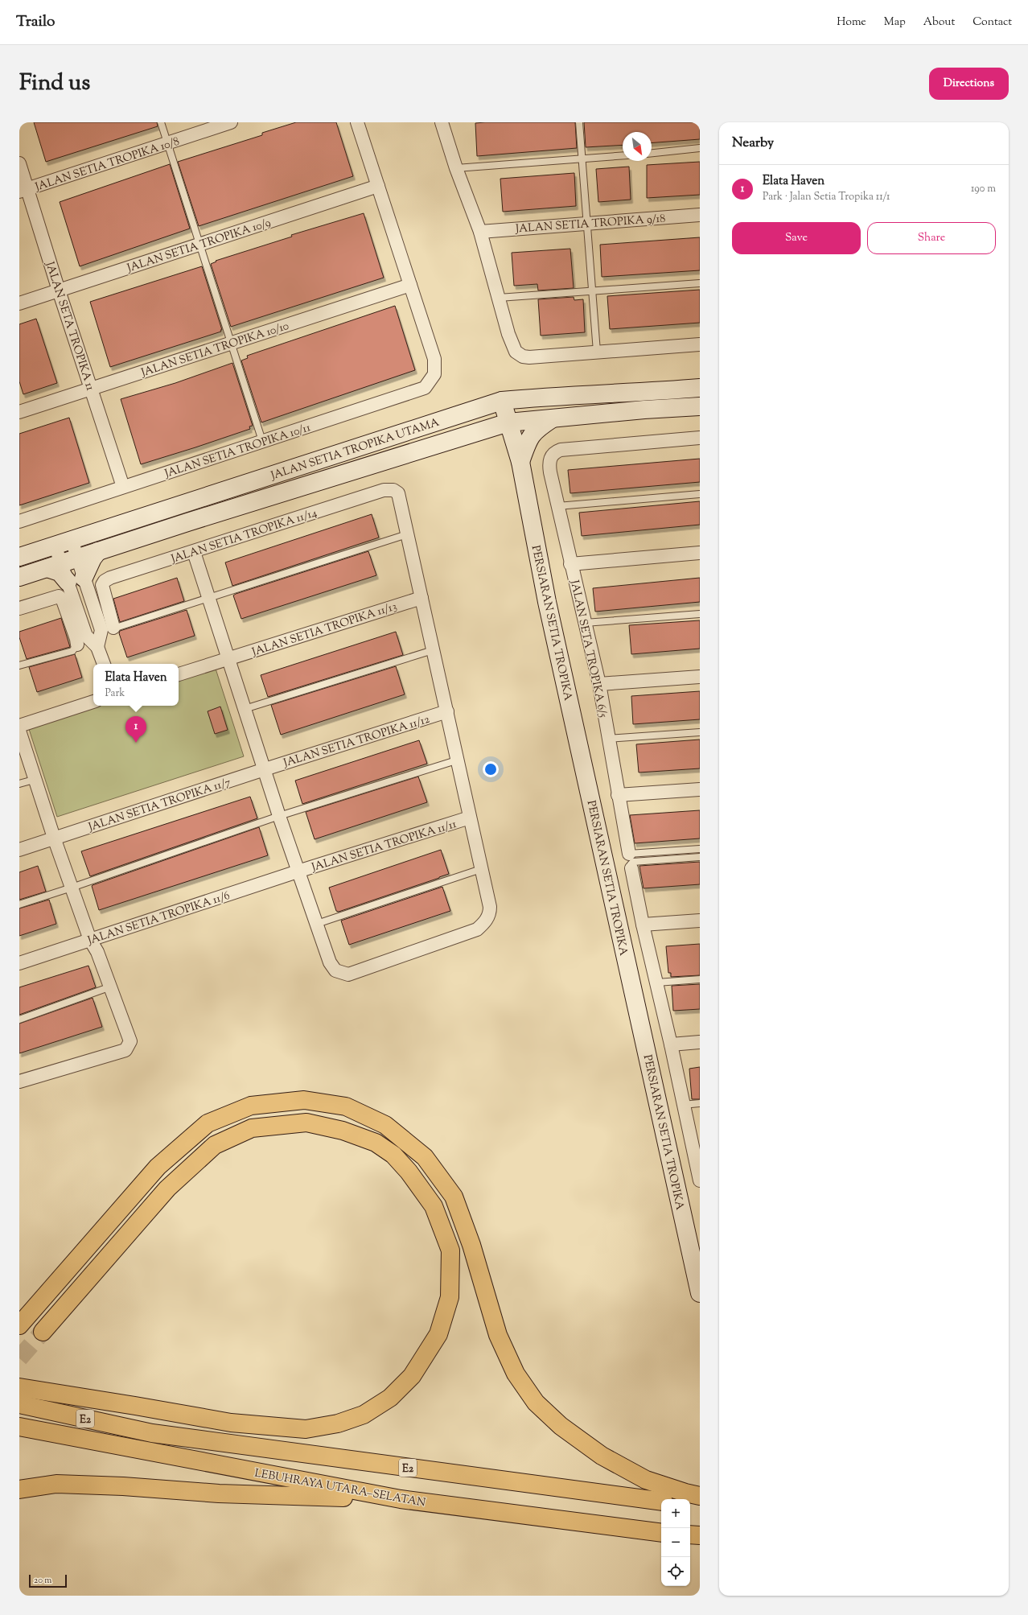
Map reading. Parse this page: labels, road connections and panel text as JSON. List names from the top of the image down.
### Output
{
  "streets": {
    "highway": ["E2", "LEBUHRAYA UTARA–SELATAN"],
    "main road": ["JALAN SETIA TROPIKA UTAMA", "PERSIARAN SETIA TROPIKA"],
    "street": [
      "JALAN SETIA TROPIKA 10/8",
      "JALAN SETIA TROPIKA 9/18",
      "JALAN SETIA TROPIKA 10/9",
      "JALAN SETA TROPIKA 11",
      "JALAN SETIA TROPIKA 10/10",
      "JALAN SETIA TROPIKA 10/11",
      "JALAN SETIA TROPIKA 11/14",
      "JALAN SETIA TROPIKA 11/13",
      "JALAN SETA TROPIKA 6/5",
      "JALAN SETIA TROPIKA 11/12",
      "JALAN SETIA TROPIKA 11/7",
      "JALAN SETIA TROPIKA 11/11",
      "JALAN SETIA TROPIKA 11/6"
    ]
  },
  "crossings": [
    ["JALAN SETIA TROPIKA 10/8", "JALAN SETA TROPIKA 11"],
    ["JALAN SETIA TROPIKA 10/9", "JALAN SETA TROPIKA 11"],
    ["JALAN SETIA TROPIKA 10/9", "JALAN SETIA TROPIKA 10/11"],
    ["JALAN SETA TROPIKA 11", "JALAN SETIA TROPIKA 10/10"],
    ["JALAN SETA TROPIKA 11", "JALAN SETIA TROPIKA 10/11"],
    ["JALAN SETIA TROPIKA 10/10", "JALAN SETIA TROPIKA 10/11"],
    ["JALAN SETIA TROPIKA UTAMA", "PERSIARAN SETIA TROPIKA"],
    ["JALAN SETIA TROPIKA 11/12", "JALAN SETIA TROPIKA 11/7"],
    ["JALAN SETIA TROPIKA 11/11", "JALAN SETIA TROPIKA 11/6"]
  ],
  "scale_bar": "20 m",
  "north": "bottom right",
  "page": {
    "header": "Trailo",
    "nav": [
      "Home",
      "Map",
      "About",
      "Contact"
    ],
    "title": "Find us",
    "buttons": [
      "Directions",
      ["Save", "Share"]
    ],
    "heading": "Nearby",
    "list": [
      {
        "mark": "1",
        "name": "Elata Haven",
        "note": "Park · Jalan Setia Tropika 11/1",
        "value": "190 m"
      }
    ],
    "popup": ["Elata Haven", "Park"],
    "pins": "1",
    "map_buttons": ["+", "−"],
    "scale": "20 m"
  }
}
